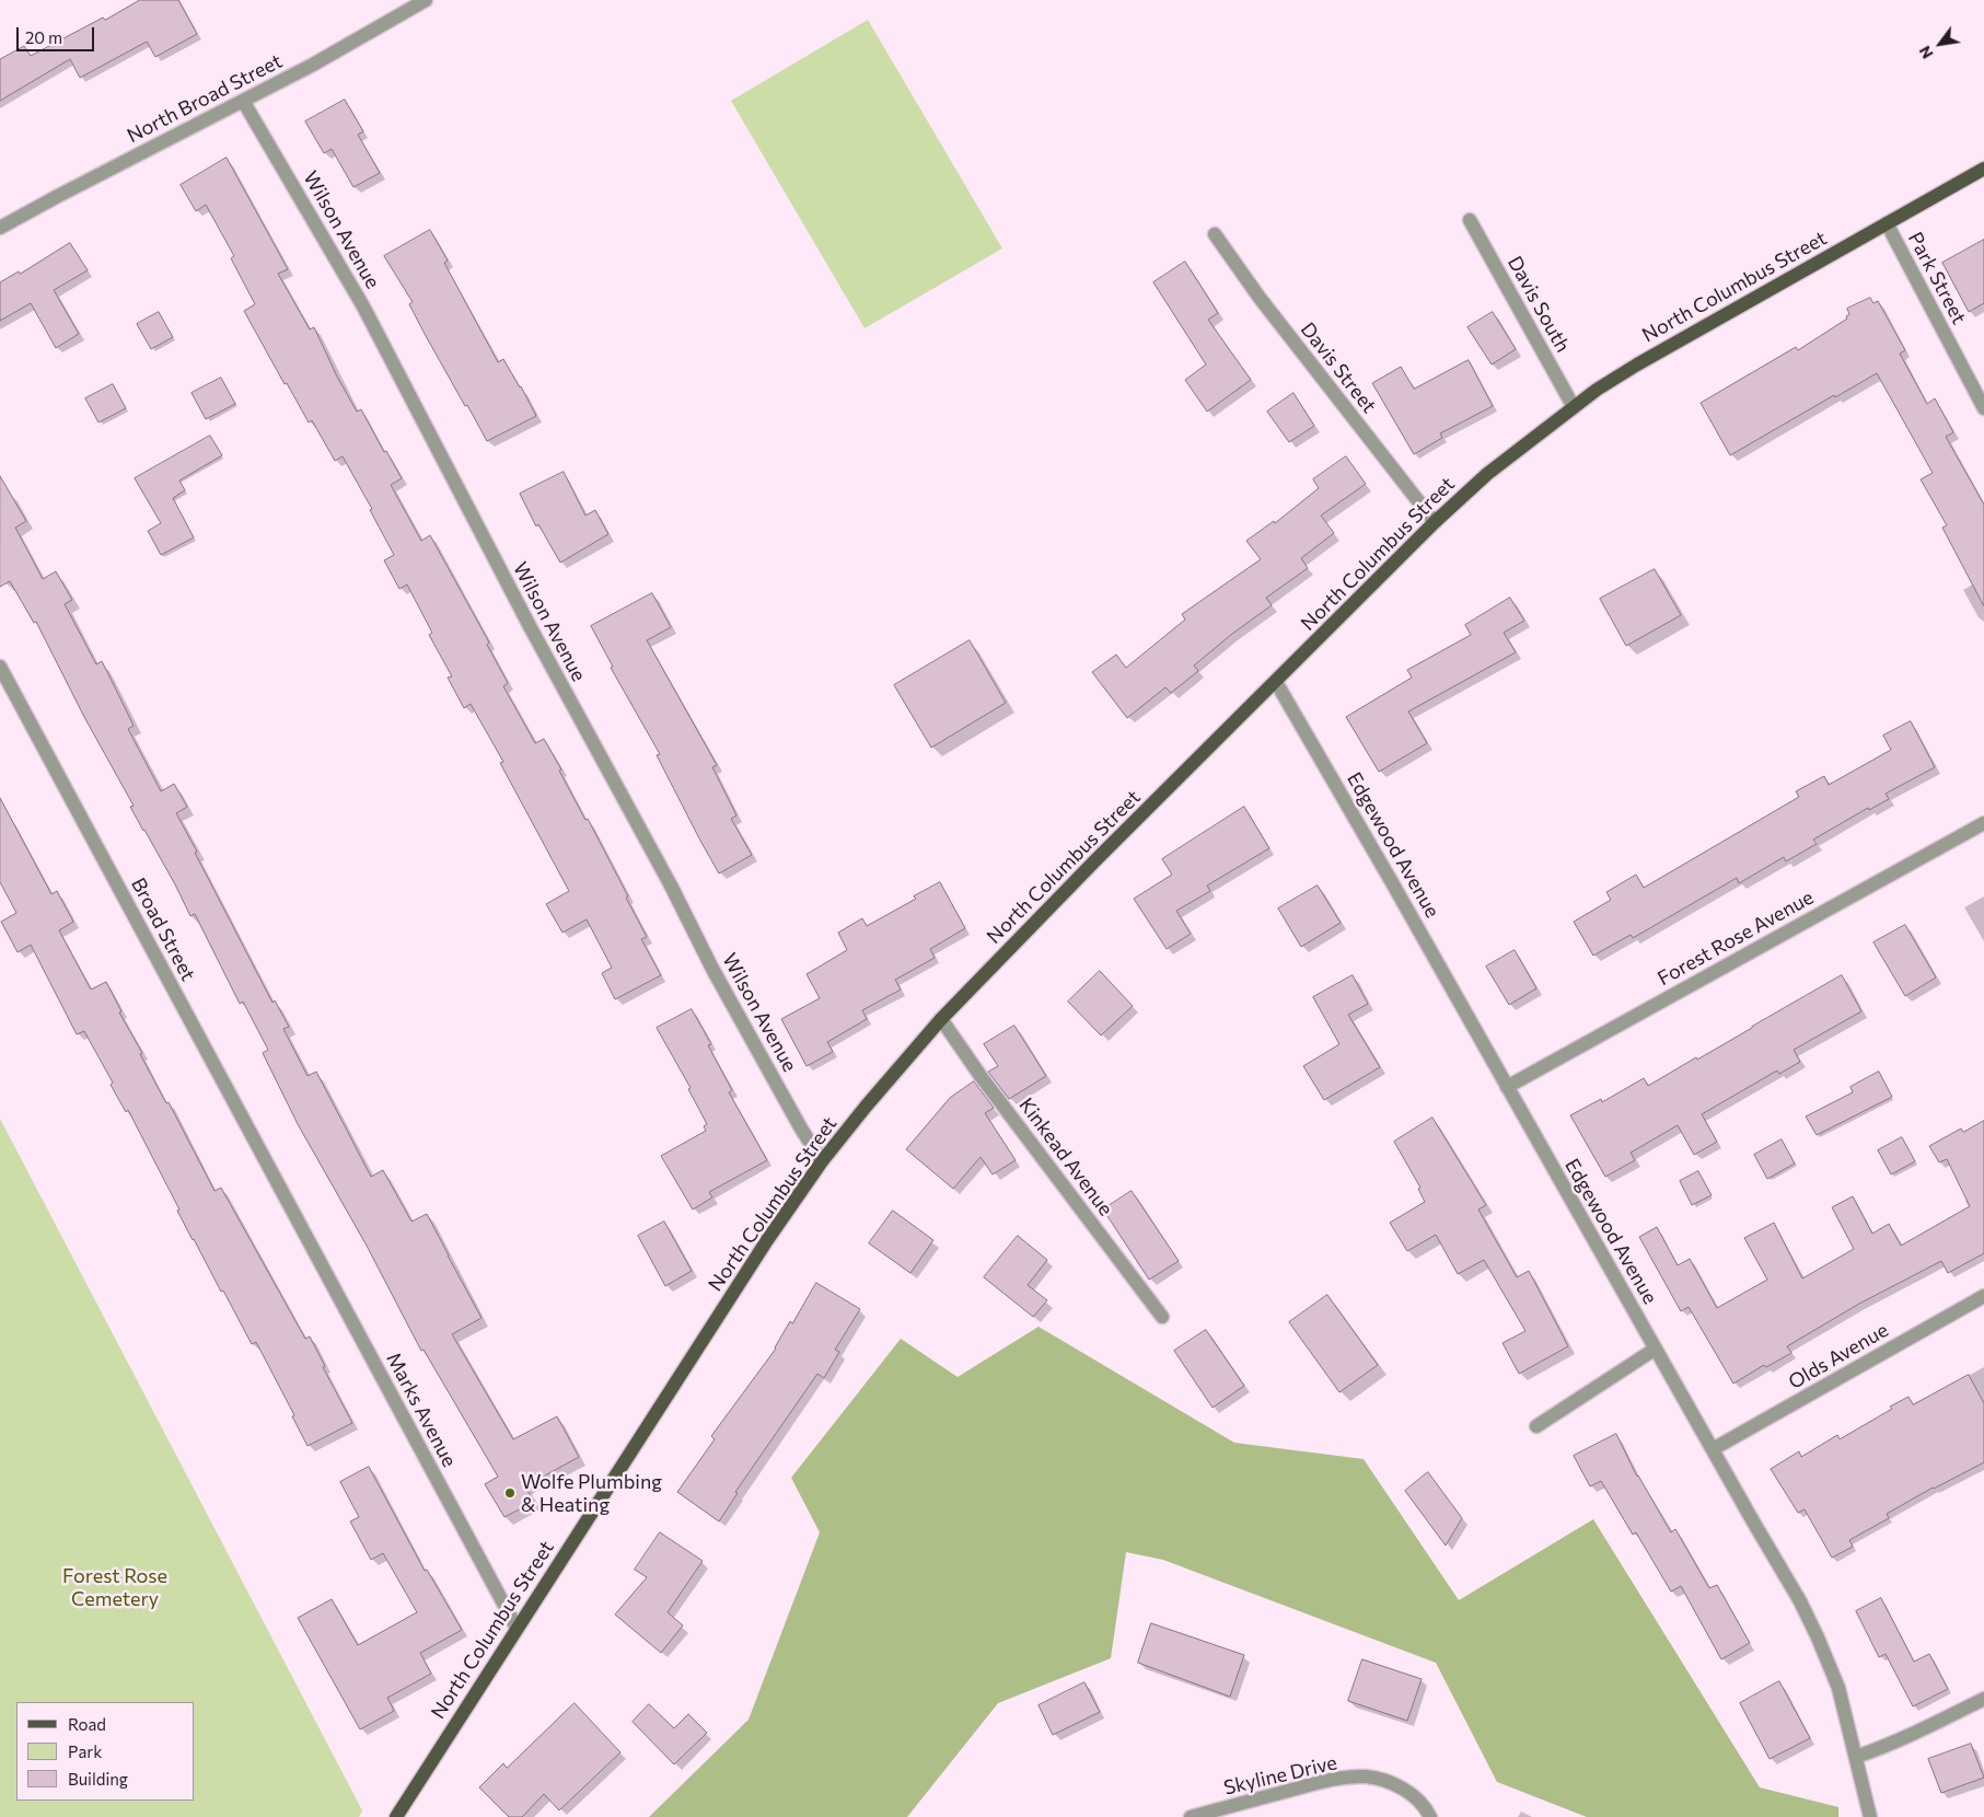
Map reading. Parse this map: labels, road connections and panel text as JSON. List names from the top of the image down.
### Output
{
  "streets": {
    "main road": ["North Columbus Street"],
    "street": [
      "North Broad Street",
      "Wilson Avenue",
      "Park Street",
      "Davis South",
      "Davis Street",
      "Edgewood Avenue",
      "Broad Street",
      "Forest Rose Avenue",
      "Kinkead Avenue",
      "Olds Avenue",
      "Marks Avenue",
      "Skyline Drive"
    ]
  },
  "crossings": [
    ["North Broad Street", "Wilson Avenue"],
    ["Wilson Avenue", "North Columbus Street"],
    ["Park Street", "North Columbus Street"],
    ["North Columbus Street", "Davis South"],
    ["North Columbus Street", "Davis Street"],
    ["North Columbus Street", "Edgewood Avenue"],
    ["North Columbus Street", "Kinkead Avenue"],
    ["North Columbus Street", "Marks Avenue"],
    ["Edgewood Avenue", "Forest Rose Avenue"],
    ["Edgewood Avenue", "Olds Avenue"],
    ["Broad Street", "Marks Avenue"]
  ],
  "parks": ["Forest Rose Cemetery"],
  "places": ["Wolfe Plumbing & Heating"],
  "legend": ["Road", "Park", "Building"],
  "scale_bar": "20 m",
  "north": "bottom left"
}
